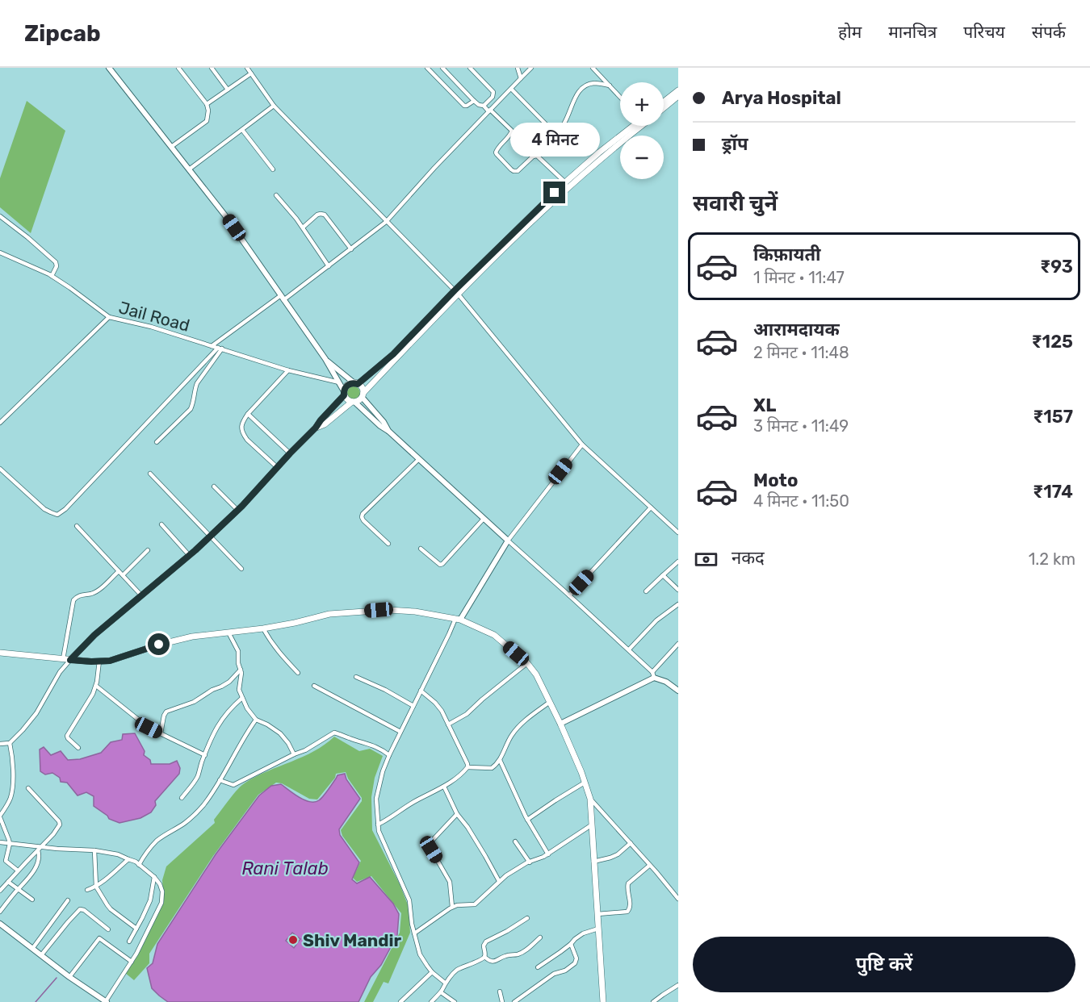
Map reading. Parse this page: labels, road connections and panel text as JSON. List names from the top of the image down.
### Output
{
  "streets": {
    "street": ["Jail Road"]
  },
  "water": ["Rani Talab"],
  "places": ["Shiv Mandir"],
  "page": {
    "header": "Zipcab",
    "nav": [
      "होम",
      "मानचित्र",
      "परिचय",
      "संपर्क"
    ],
    "banner": ["Arya Hospital", "ड्रॉप"],
    "map_buttons": ["+", "−"],
    "bubble": "4 मिनट",
    "heading": "सवारी चुनें",
    "list": [
      {
        "name": "किफ़ायती",
        "note": "1 मिनट · 11:47",
        "value": "₹93"
      },
      {
        "name": "आरामदायक",
        "note": "2 मिनट · 11:48",
        "value": "₹125"
      },
      {
        "name": "XL",
        "note": "3 मिनट · 11:49",
        "value": "₹157"
      },
      {
        "name": "Moto",
        "note": "4 मिनट · 11:50",
        "value": "₹174"
      }
    ],
    "pay": ["नकद", "1.2 km"],
    "buttons": "पुष्टि करें"
  }
}
